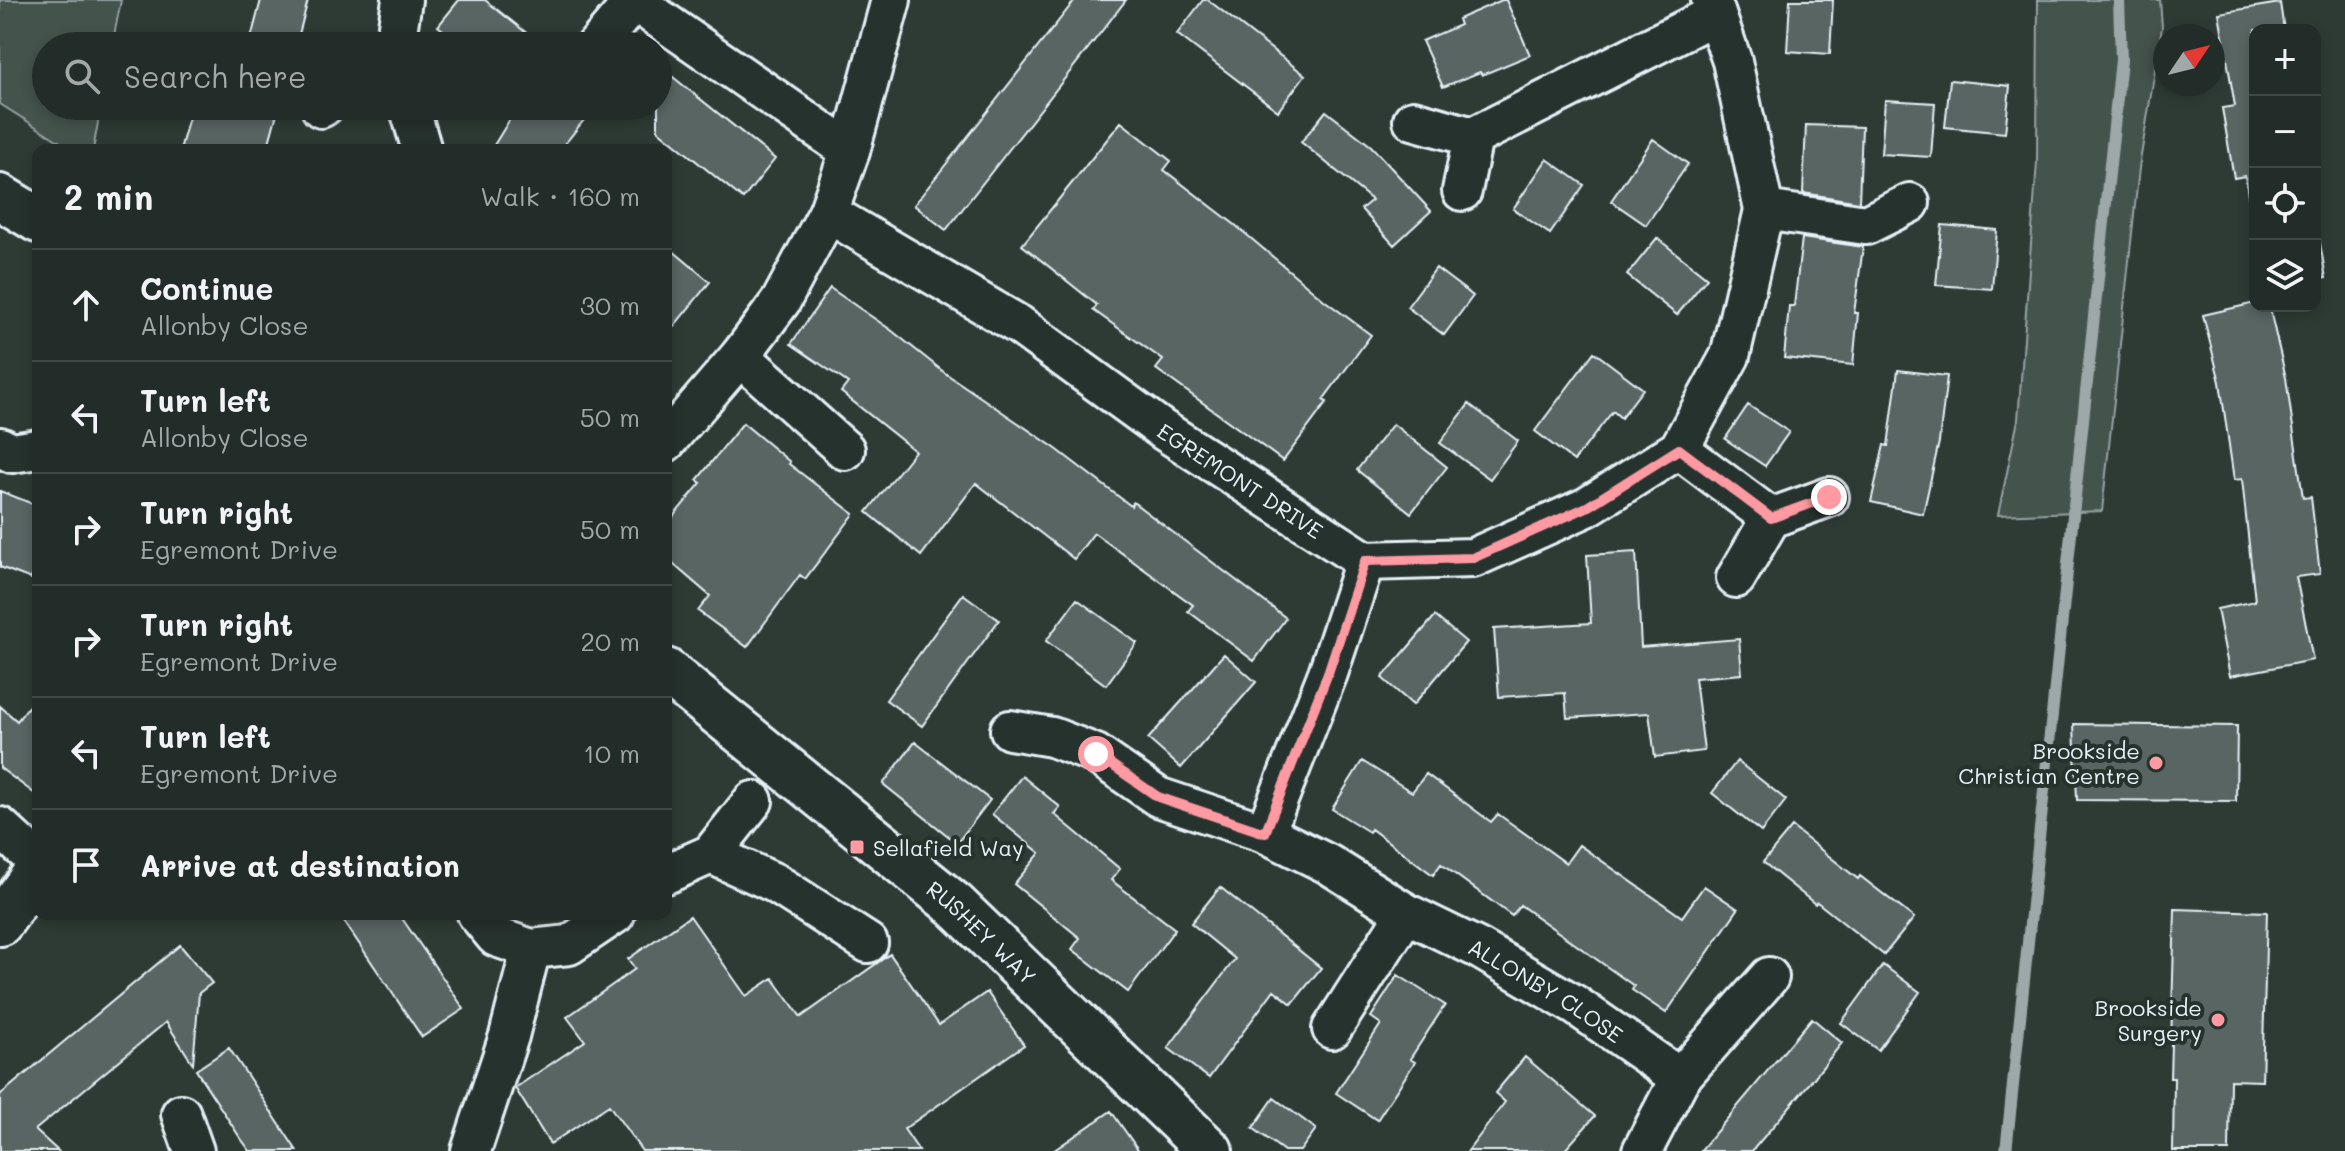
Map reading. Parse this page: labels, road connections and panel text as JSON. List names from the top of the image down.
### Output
{
  "streets": {
    "street": ["EGREMONT DRIVE", "RUSHEY WAY", "ALLONBY CLOSE"]
  },
  "places": {
    "other": ["Brookside Christian Centre", "Brookside Surgery"],
    "transit": ["Sellafield Way"]
  },
  "north": "top right",
  "page": {
    "map_buttons": ["+", "−"],
    "search": "Search here",
    "heading": ["2 min", "Walk · 160 m"],
    "list": [
      ["Continue", "Allonby Close", "30 m"],
      ["Turn left", "Allonby Close", "50 m"],
      ["Turn right", "Egremont Drive", "50 m"],
      ["Turn right", "Egremont Drive", "20 m"],
      ["Turn left", "Egremont Drive", "10 m"],
      "Arrive at destination"
    ]
  }
}
